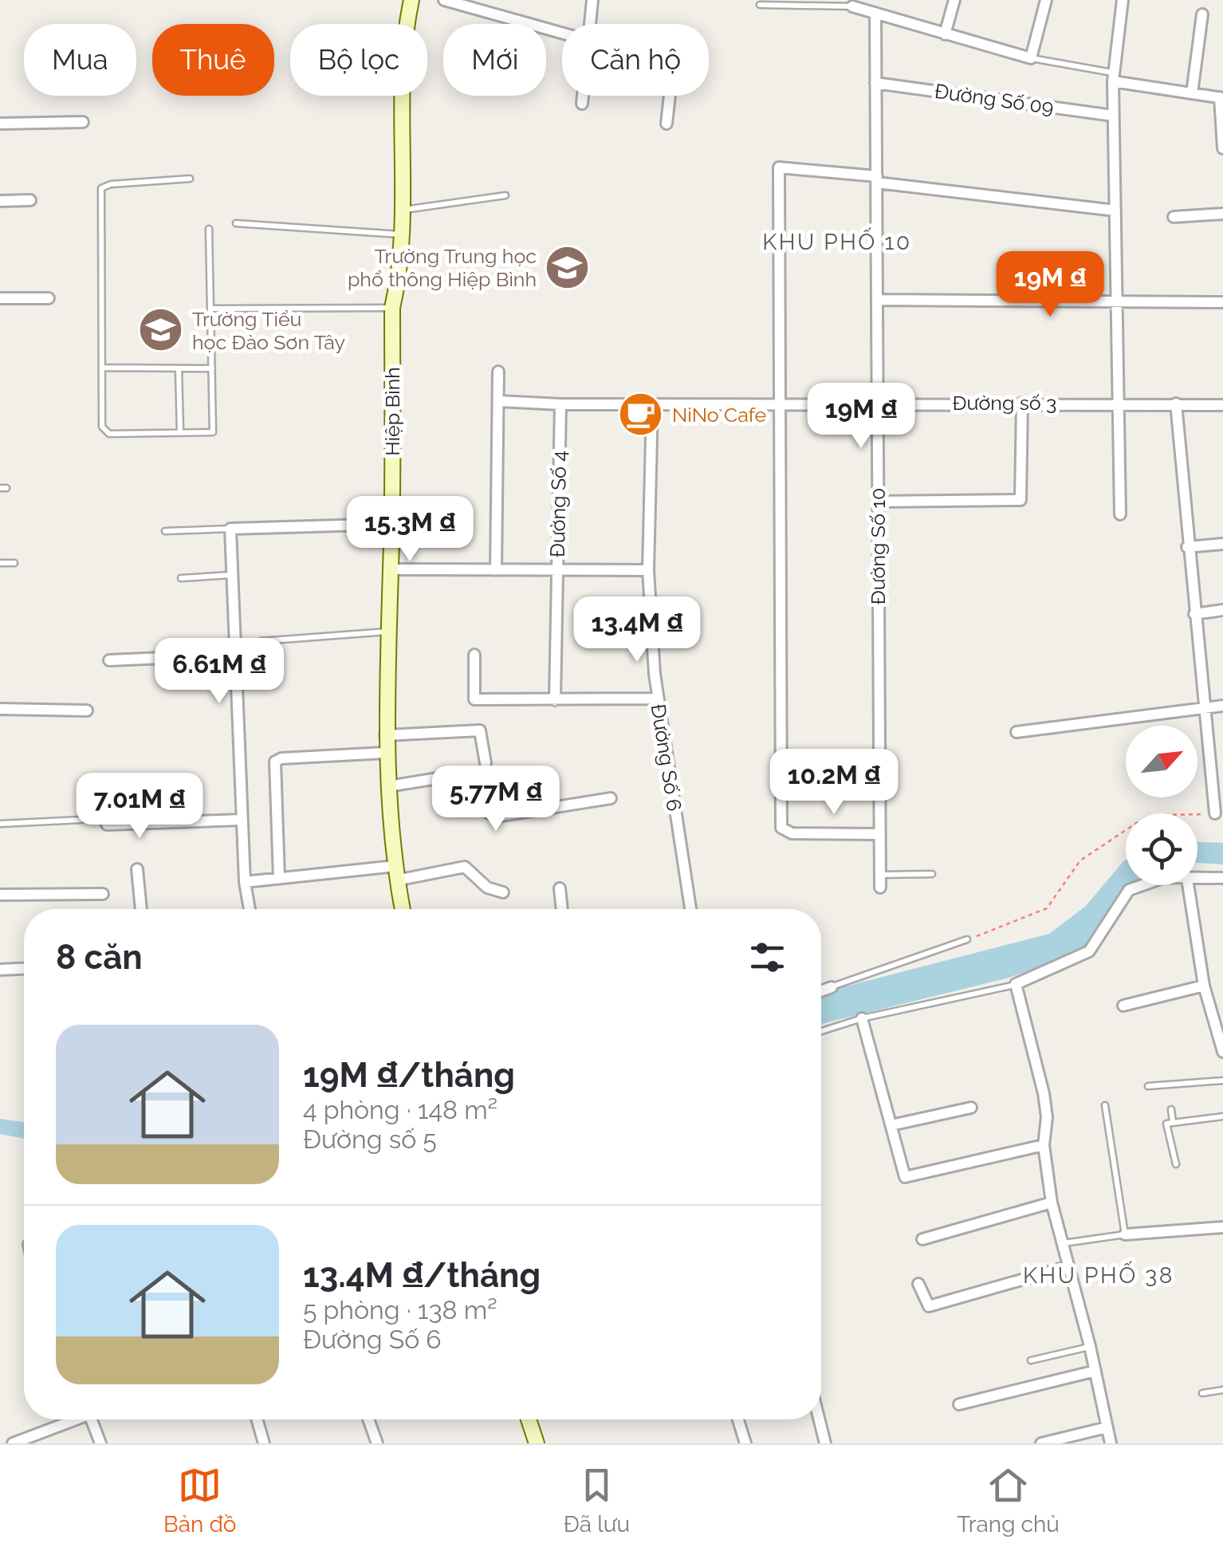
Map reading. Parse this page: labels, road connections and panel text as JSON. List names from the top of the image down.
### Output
{
  "streets": {
    "main road": ["Hiệp Bình"],
    "street": [
      "Đường Số 09",
      "Đường số 3",
      "Đường Số 4",
      "Đường Số 10",
      "Đường Số 6"
    ]
  },
  "crossings": [
    ["Đường Số 09", "Đường Số 10"],
    ["Đường số 3", "Đường Số 4"],
    ["Đường số 3", "Đường Số 10"],
    ["Đường số 3", "Đường Số 6"]
  ],
  "districts": ["KHU PHỐ 10", "KHU PHỐ 38"],
  "places": {
    "school or university": ["Trường Trung học phổ thông Hiệp Bình", "Trường Tiểu học Đào Sơn Tây"],
    "cafe": ["NiNo Cafe"]
  },
  "north": "top right",
  "page": {
    "chip": [
      "Mua",
      "Thuê",
      "Bộ lọc",
      "Mới",
      "Căn hộ"
    ],
    "price": [
      "19M ₫",
      "19M ₫",
      "15.3M ₫",
      "13.4M ₫",
      "6.61M ₫",
      "10.2M ₫",
      "5.77M ₫",
      "7.01M ₫"
    ],
    "heading": "8 căn",
    "list": [
      {
        "name": "19M ₫/tháng",
        "note": "4 phòng · 148 m² · Đường số 5"
      },
      {
        "name": "13.4M ₫/tháng",
        "note": "5 phòng · 138 m² · Đường Số 6"
      }
    ],
    "tabs": ["Bản đồ", "Đã lưu", "Trang chủ"]
  }
}
